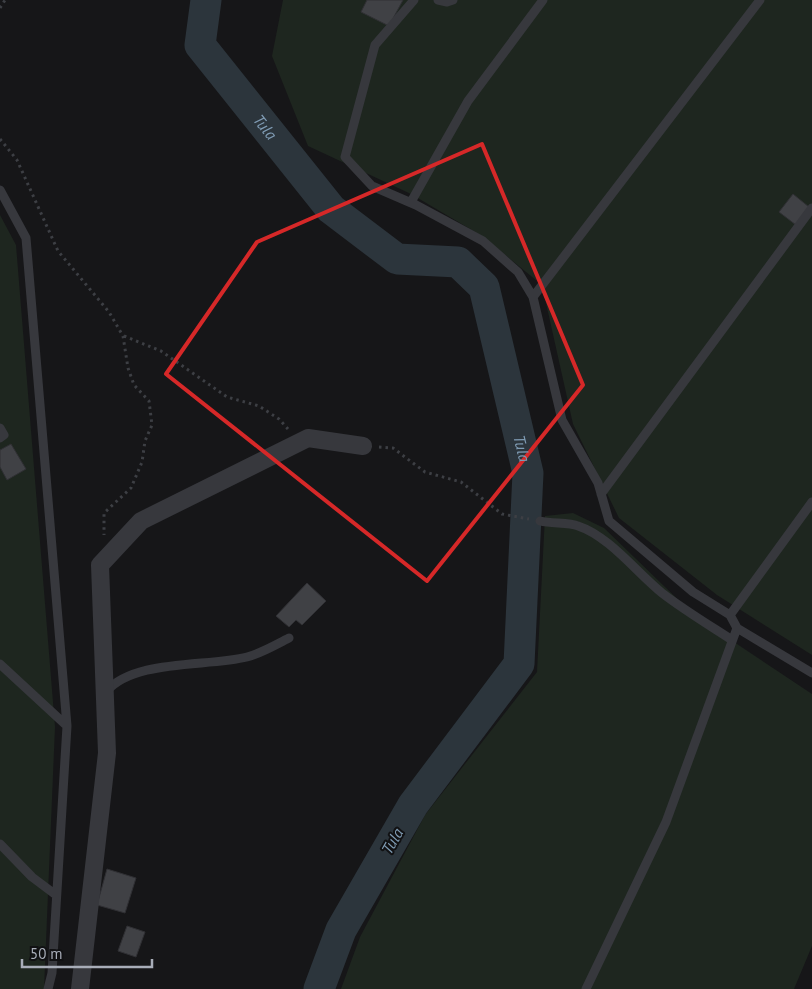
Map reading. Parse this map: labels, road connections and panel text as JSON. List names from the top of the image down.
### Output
{
  "water": ["Tula"],
  "scale_bar": "50 m"
}
